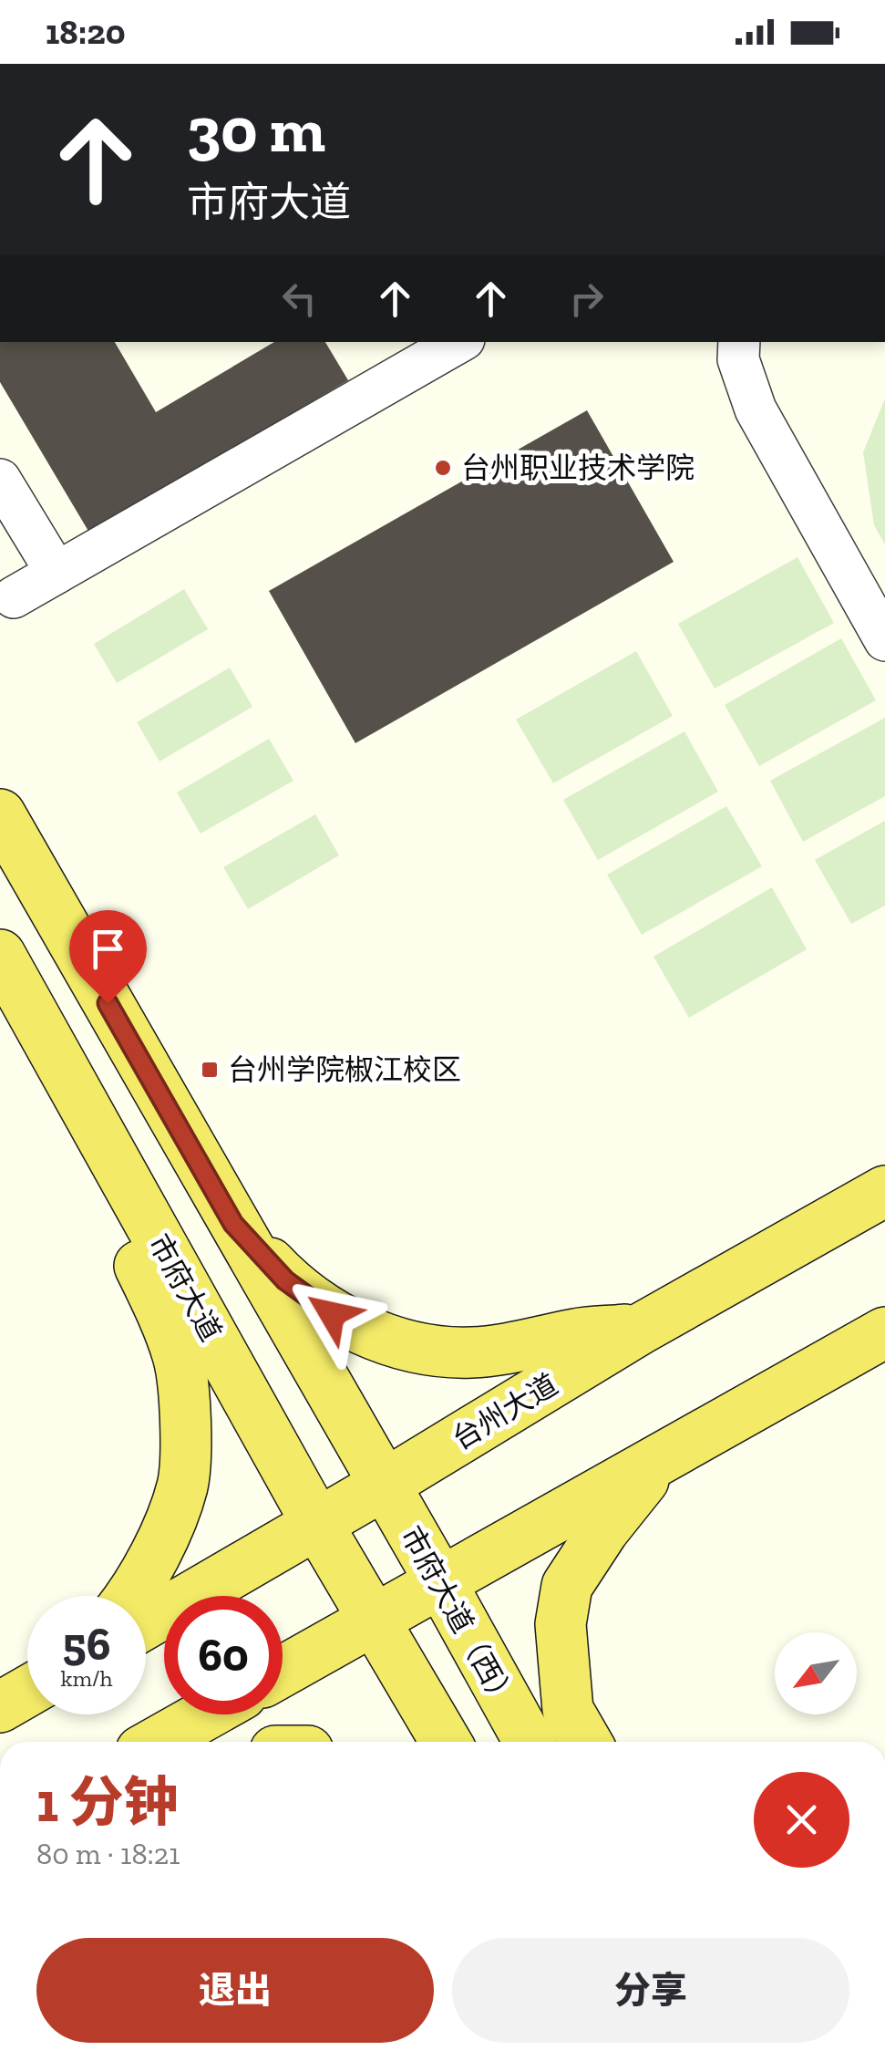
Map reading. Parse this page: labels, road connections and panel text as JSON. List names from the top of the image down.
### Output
{
  "streets": {
    "main road": ["市府大道", "台州大道", "市府大道（西）"]
  },
  "crossings": [
    ["市府大道", "台州大道"],
    ["台州大道", "市府大道（西）"]
  ],
  "places": {
    "other": ["台州职业技术学院"],
    "transit": ["台州学院椒江校区"]
  },
  "north": "bottom left",
  "page": {
    "status": "18:20",
    "turn": ["30 m", "市府大道"],
    "speed": "56 km/h",
    "limit": "60",
    "heading": ["1 分钟", "80 m · 18:21"],
    "buttons": ["退出", "分享"]
  }
}
